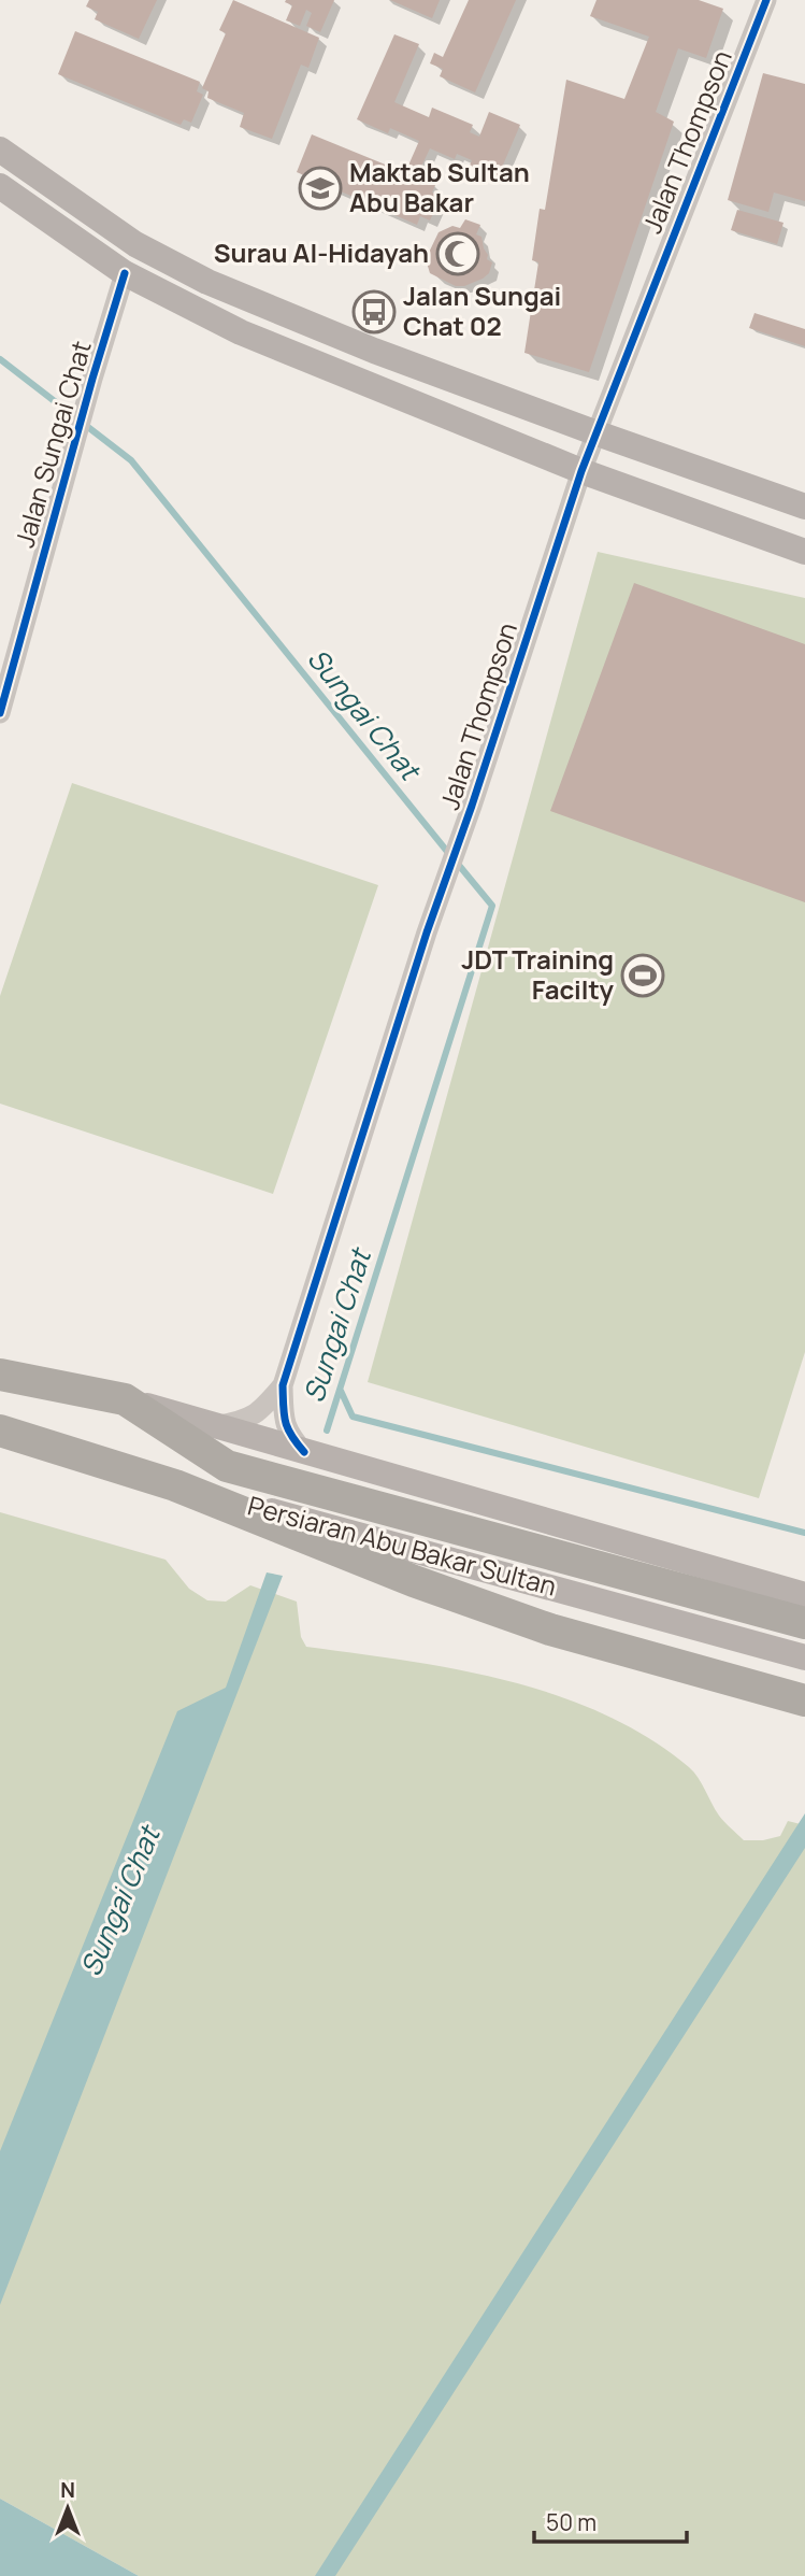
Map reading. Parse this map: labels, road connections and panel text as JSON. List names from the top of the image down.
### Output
{
  "streets": {
    "highway": ["Persiaran Abu Bakar Sultan"],
    "street": ["Jalan Thompson", "Jalan Sungai Chat"]
  },
  "water": ["Sungai Chat"],
  "places": {
    "school or university": ["Maktab Sultan Abu Bakar"],
    "mosque": ["Surau Al-Hidayah"],
    "bus stop": ["Jalan Sungai Chat 02"],
    "sports": ["JDT Training Facilty"]
  },
  "scale_bar": "50 m",
  "north": "top"
}
